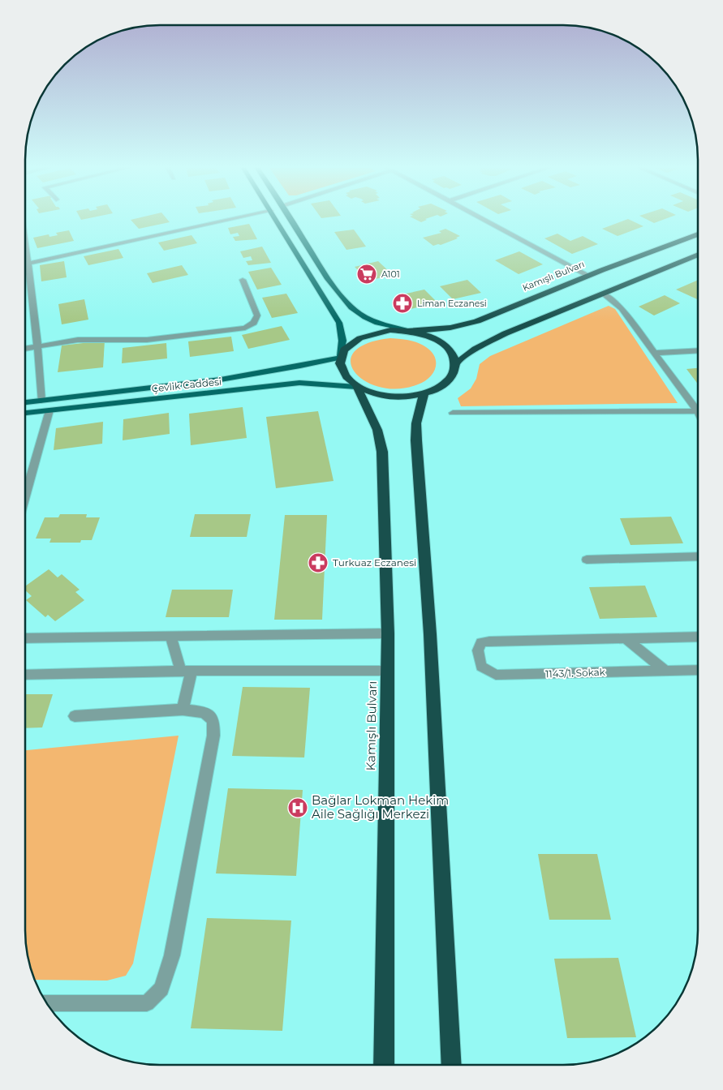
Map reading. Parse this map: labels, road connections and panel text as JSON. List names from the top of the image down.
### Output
{
  "streets": {
    "highway": ["Kamışlı Bulvarı"],
    "main road": ["Çevlik Caddesi"],
    "street": ["1143/1. Sokak"]
  },
  "crossings": [
    ["Kamışlı Bulvarı", "Çevlik Caddesi"]
  ],
  "places": {
    "supermarket": ["A101"],
    "pharmacy": ["Liman Eczanesi", "Turkuaz Eczanesi"],
    "hospital": ["Bağlar Lokman Hekim Aile Sağlığı Merkezi"]
  }
}
